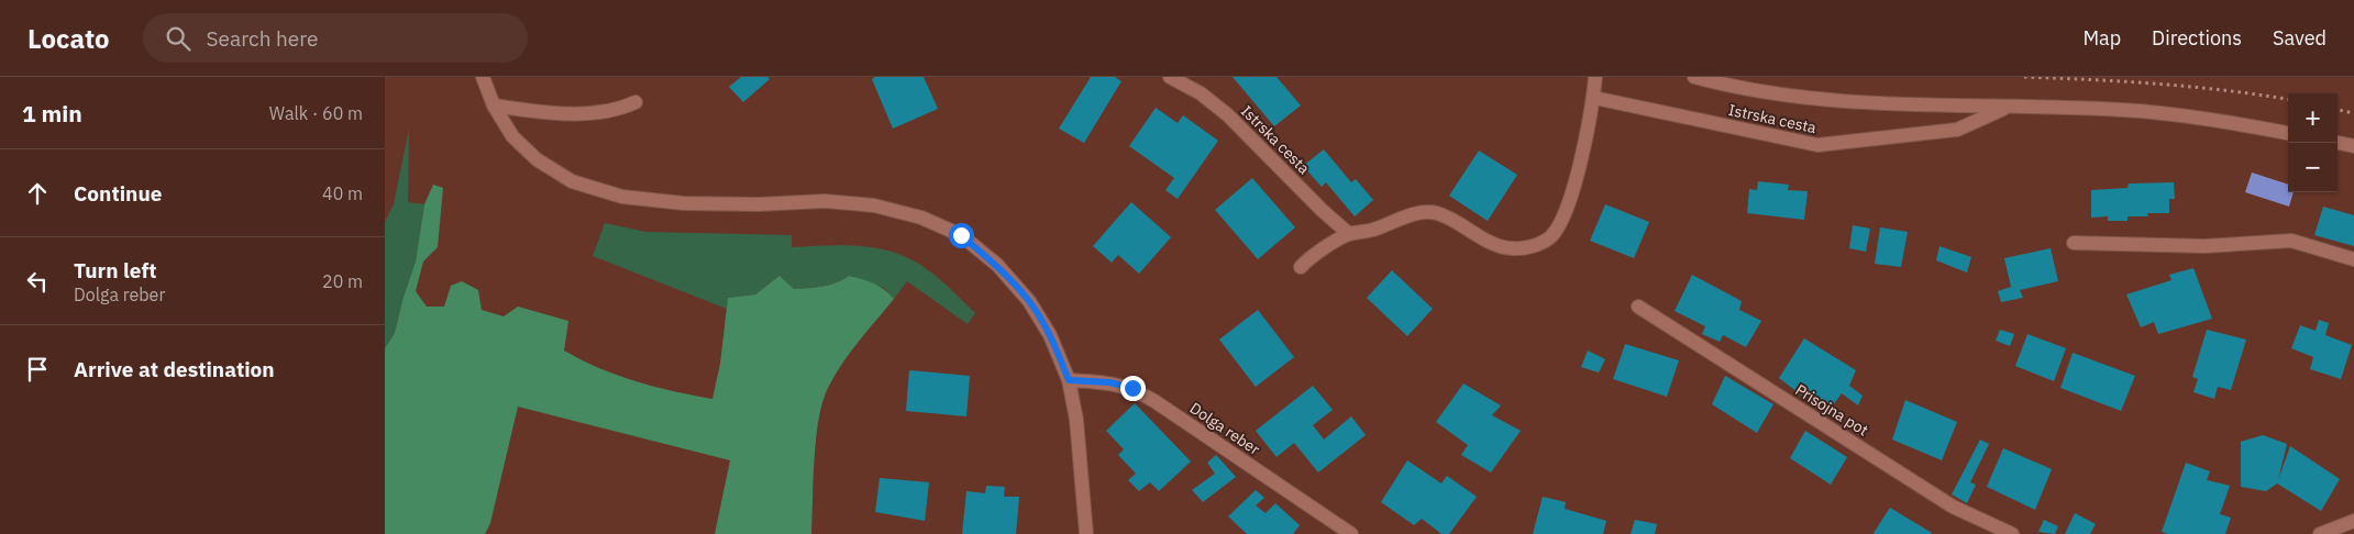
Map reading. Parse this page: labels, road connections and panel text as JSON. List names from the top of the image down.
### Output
{
  "streets": {
    "street": ["Istrska cesta", "Prisojna pot", "Dolga reber"]
  },
  "page": {
    "header": "Locato",
    "search": "Search here",
    "nav": ["Map", "Directions", "Saved"],
    "heading": ["1 min", "Walk · 60 m"],
    "map_buttons": ["+", "−"],
    "list": [
      ["Continue", "40 m"],
      ["Turn left", "Dolga reber", "20 m"],
      "Arrive at destination"
    ]
  }
}
